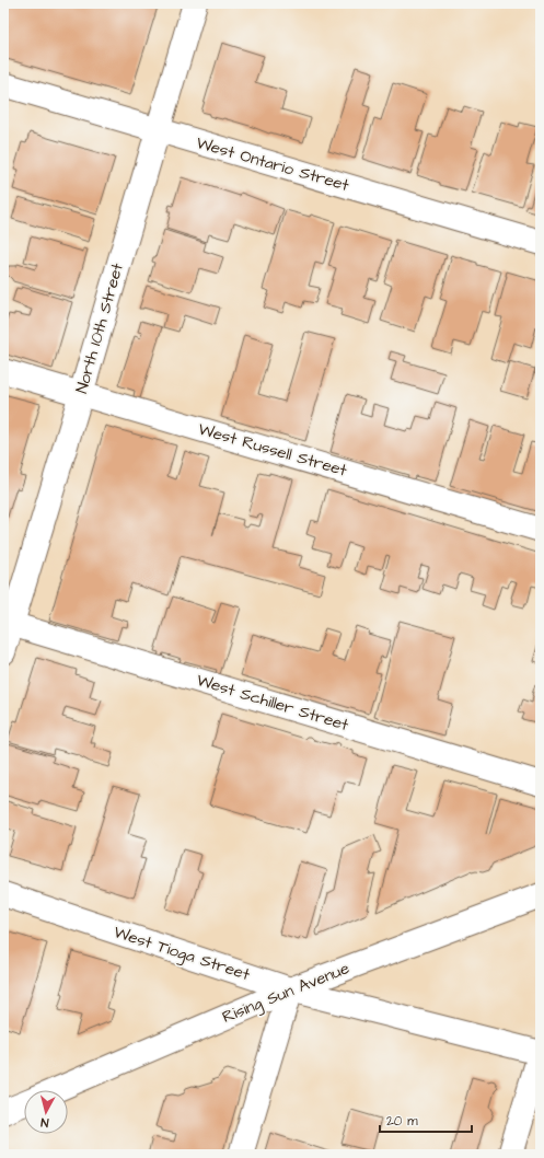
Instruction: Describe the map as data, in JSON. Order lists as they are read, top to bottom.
{
  "streets": {
    "street": [
      "West Ontario Street",
      "North 10th Street",
      "West Russell Street",
      "West Schiller Street",
      "West Tioga Street",
      "Rising Sun Avenue"
    ]
  },
  "crossings": [
    ["West Ontario Street", "North 10th Street"],
    ["North 10th Street", "West Russell Street"],
    ["North 10th Street", "West Schiller Street"],
    ["West Tioga Street", "Rising Sun Avenue"]
  ],
  "scale_bar": "20 m",
  "north": "bottom"
}
